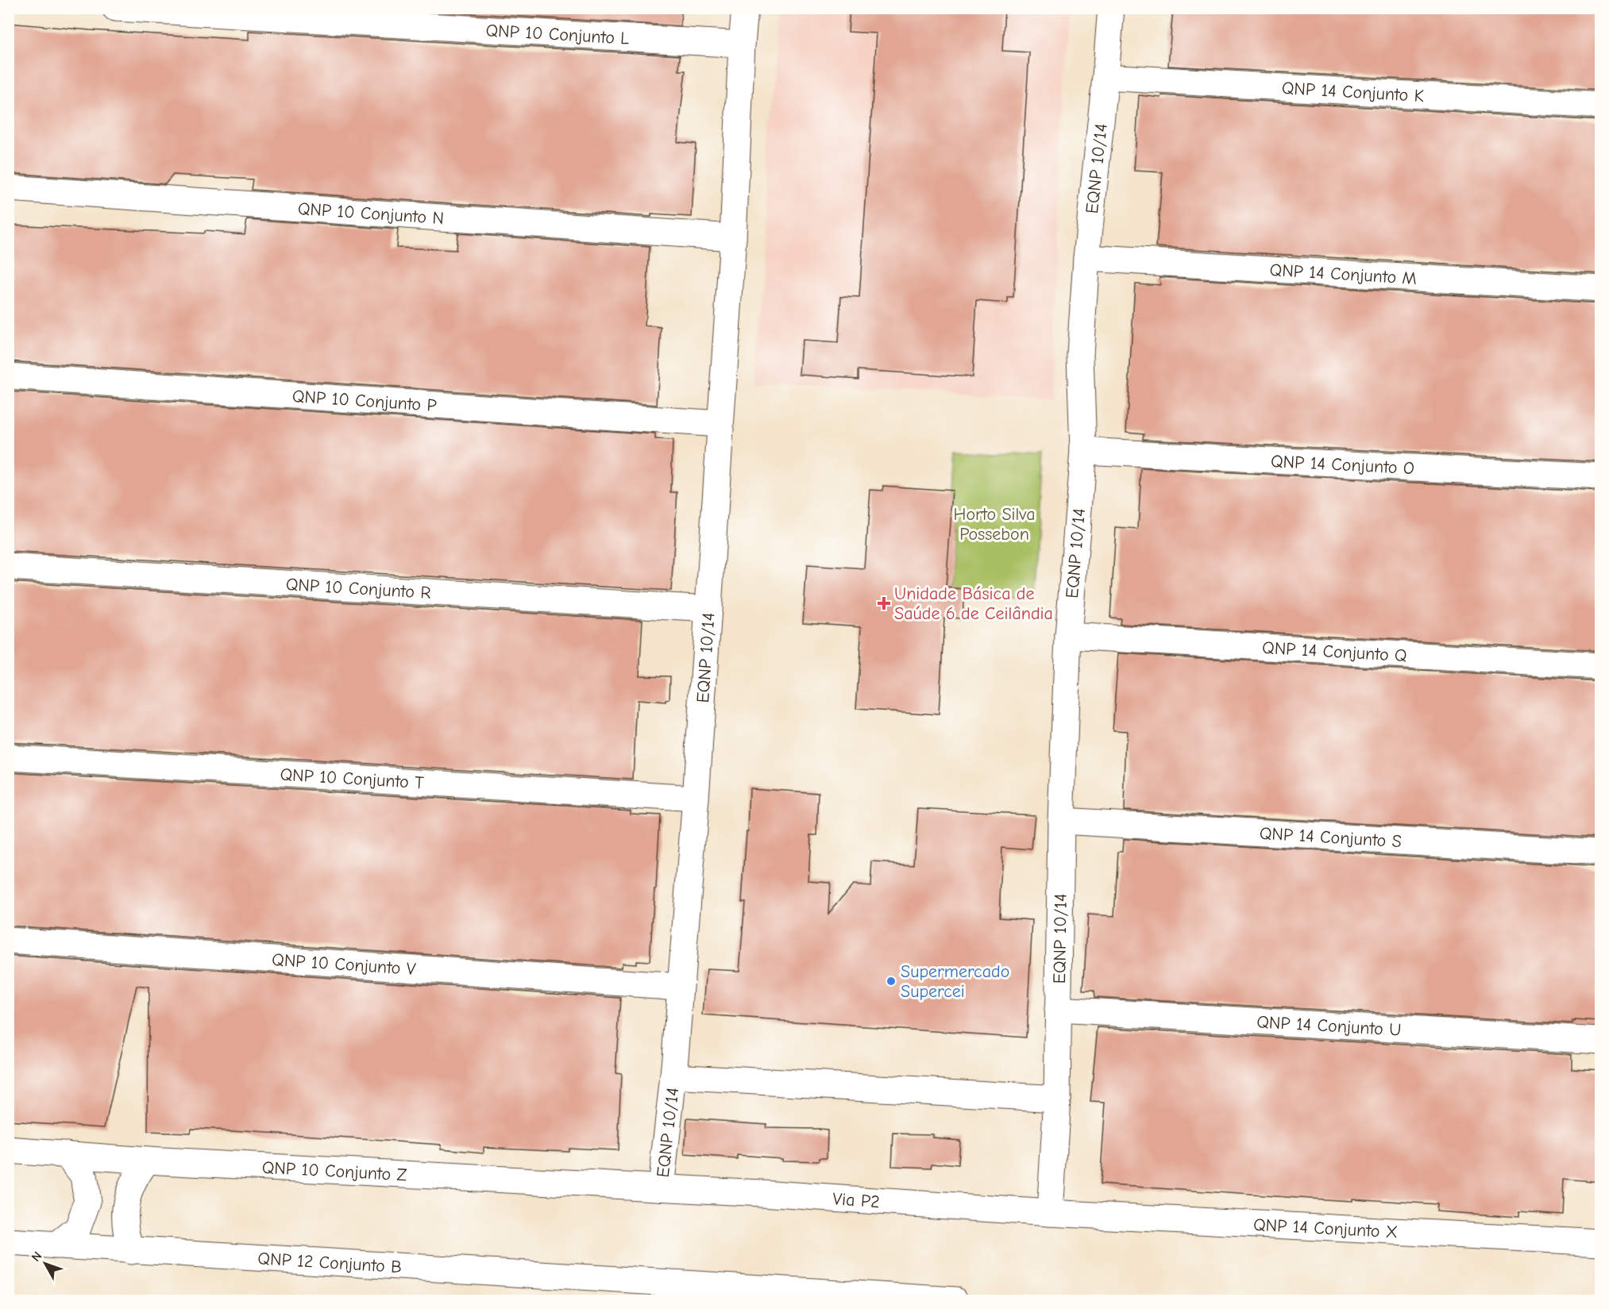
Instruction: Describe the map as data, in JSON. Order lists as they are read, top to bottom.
{
  "streets": {
    "street": [
      "QNP 10 Conjunto L",
      "QNP 14 Conjunto K",
      "EQNP 10/14",
      "QNP 10 Conjunto N",
      "QNP 14 Conjunto M",
      "QNP 10 Conjunto P",
      "QNP 14 Conjunto O",
      "QNP 10 Conjunto R",
      "QNP 14 Conjunto Q",
      "QNP 10 Conjunto T",
      "QNP 14 Conjunto S",
      "QNP 10 Conjunto V",
      "QNP 14 Conjunto U",
      "QNP 10 Conjunto Z",
      "Via P2",
      "QNP 14 Conjunto X",
      "QNP 12 Conjunto B"
    ]
  },
  "crossings": [
    ["QNP 10 Conjunto L", "EQNP 10/14"],
    ["QNP 14 Conjunto K", "EQNP 10/14"],
    ["EQNP 10/14", "QNP 10 Conjunto N"],
    ["EQNP 10/14", "QNP 14 Conjunto M"],
    ["EQNP 10/14", "QNP 10 Conjunto P"],
    ["EQNP 10/14", "QNP 14 Conjunto O"],
    ["EQNP 10/14", "QNP 10 Conjunto R"],
    ["EQNP 10/14", "QNP 14 Conjunto Q"],
    ["EQNP 10/14", "QNP 10 Conjunto T"],
    ["EQNP 10/14", "QNP 14 Conjunto S"],
    ["EQNP 10/14", "QNP 10 Conjunto V"],
    ["EQNP 10/14", "QNP 14 Conjunto U"],
    ["EQNP 10/14", "QNP 10 Conjunto Z"],
    ["EQNP 10/14", "Via P2"],
    ["EQNP 10/14", "QNP 14 Conjunto X"],
    ["QNP 10 Conjunto Z", "Via P2"],
    ["Via P2", "QNP 14 Conjunto X"]
  ],
  "parks": ["Horto Silva Possebon"],
  "places": {
    "health": ["Unidade Básica de Saúde 6 de Ceilândia"],
    "other": ["Supermercado Supercei"]
  },
  "north": "top left"
}
